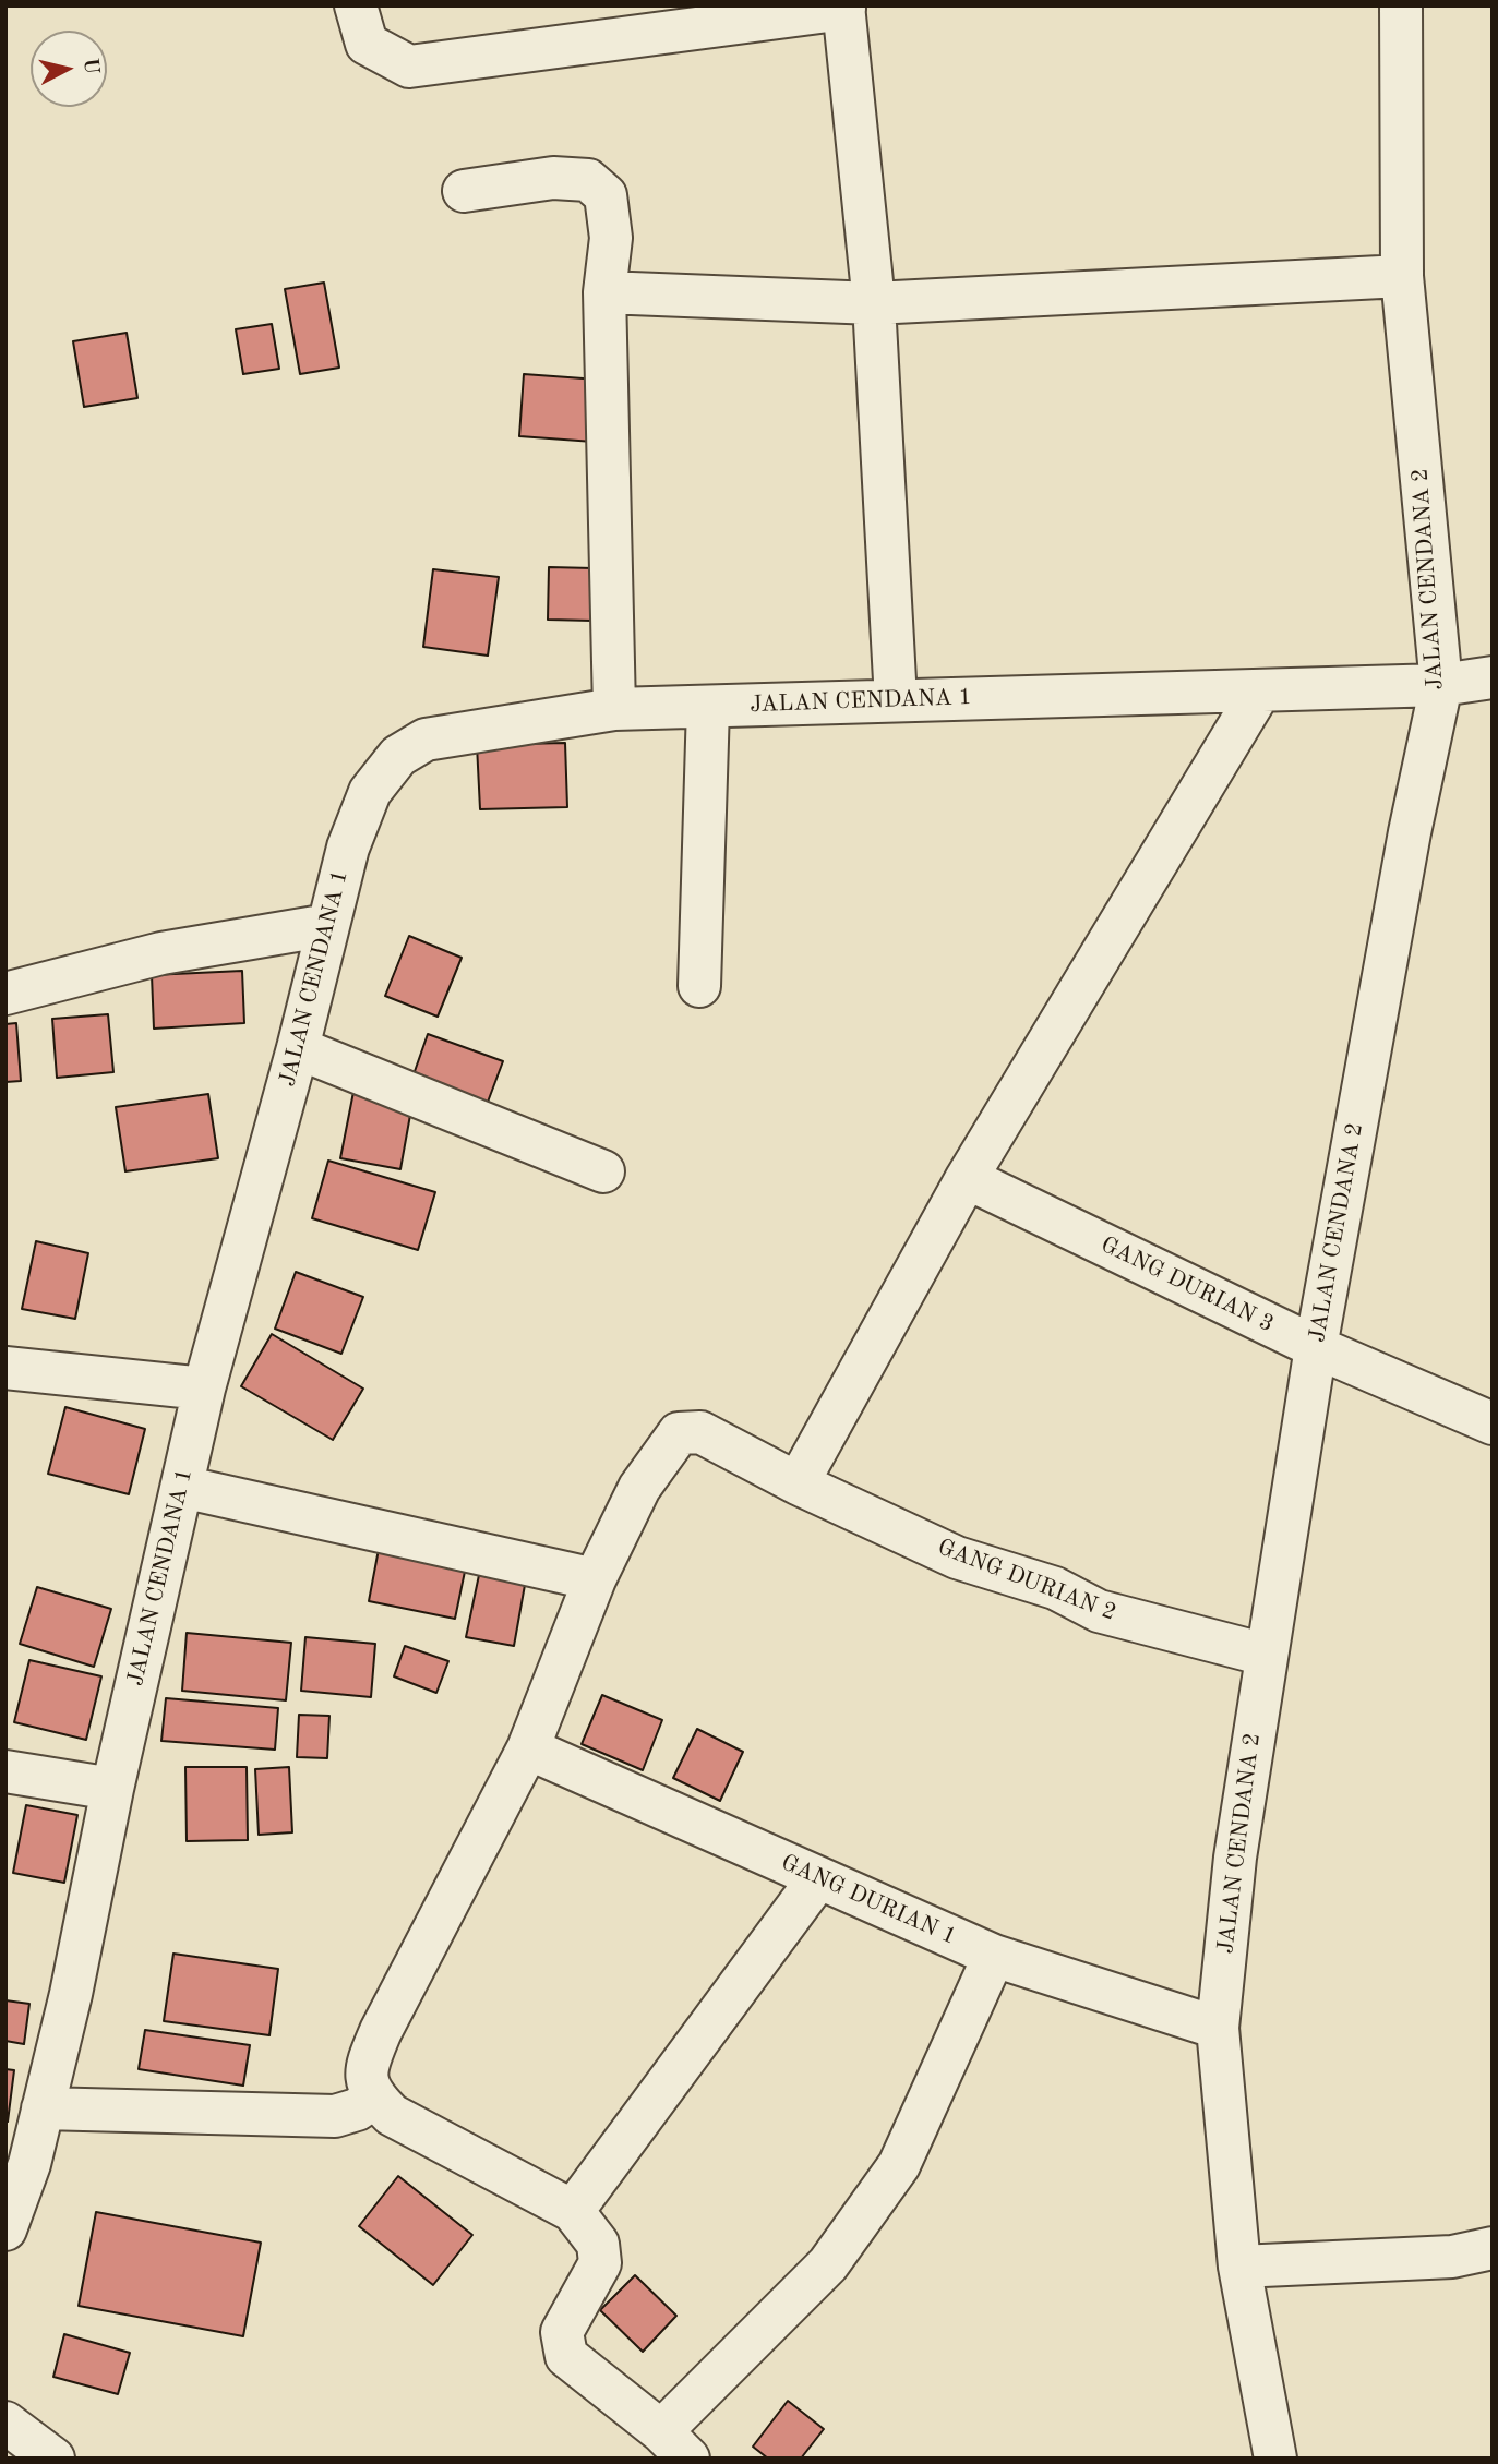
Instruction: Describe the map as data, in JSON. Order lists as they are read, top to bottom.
{
  "streets": {
    "street": [
      "JALAN CENDANA 2",
      "JALAN CENDANA 1",
      "GANG DURIAN 3",
      "GANG DURIAN 2",
      "GANG DURIAN 1"
    ]
  },
  "crossings": [
    ["JALAN CENDANA 2", "JALAN CENDANA 1"],
    ["JALAN CENDANA 2", "GANG DURIAN 3"],
    ["JALAN CENDANA 2", "GANG DURIAN 2"],
    ["JALAN CENDANA 2", "GANG DURIAN 1"]
  ],
  "north": "right"
}
